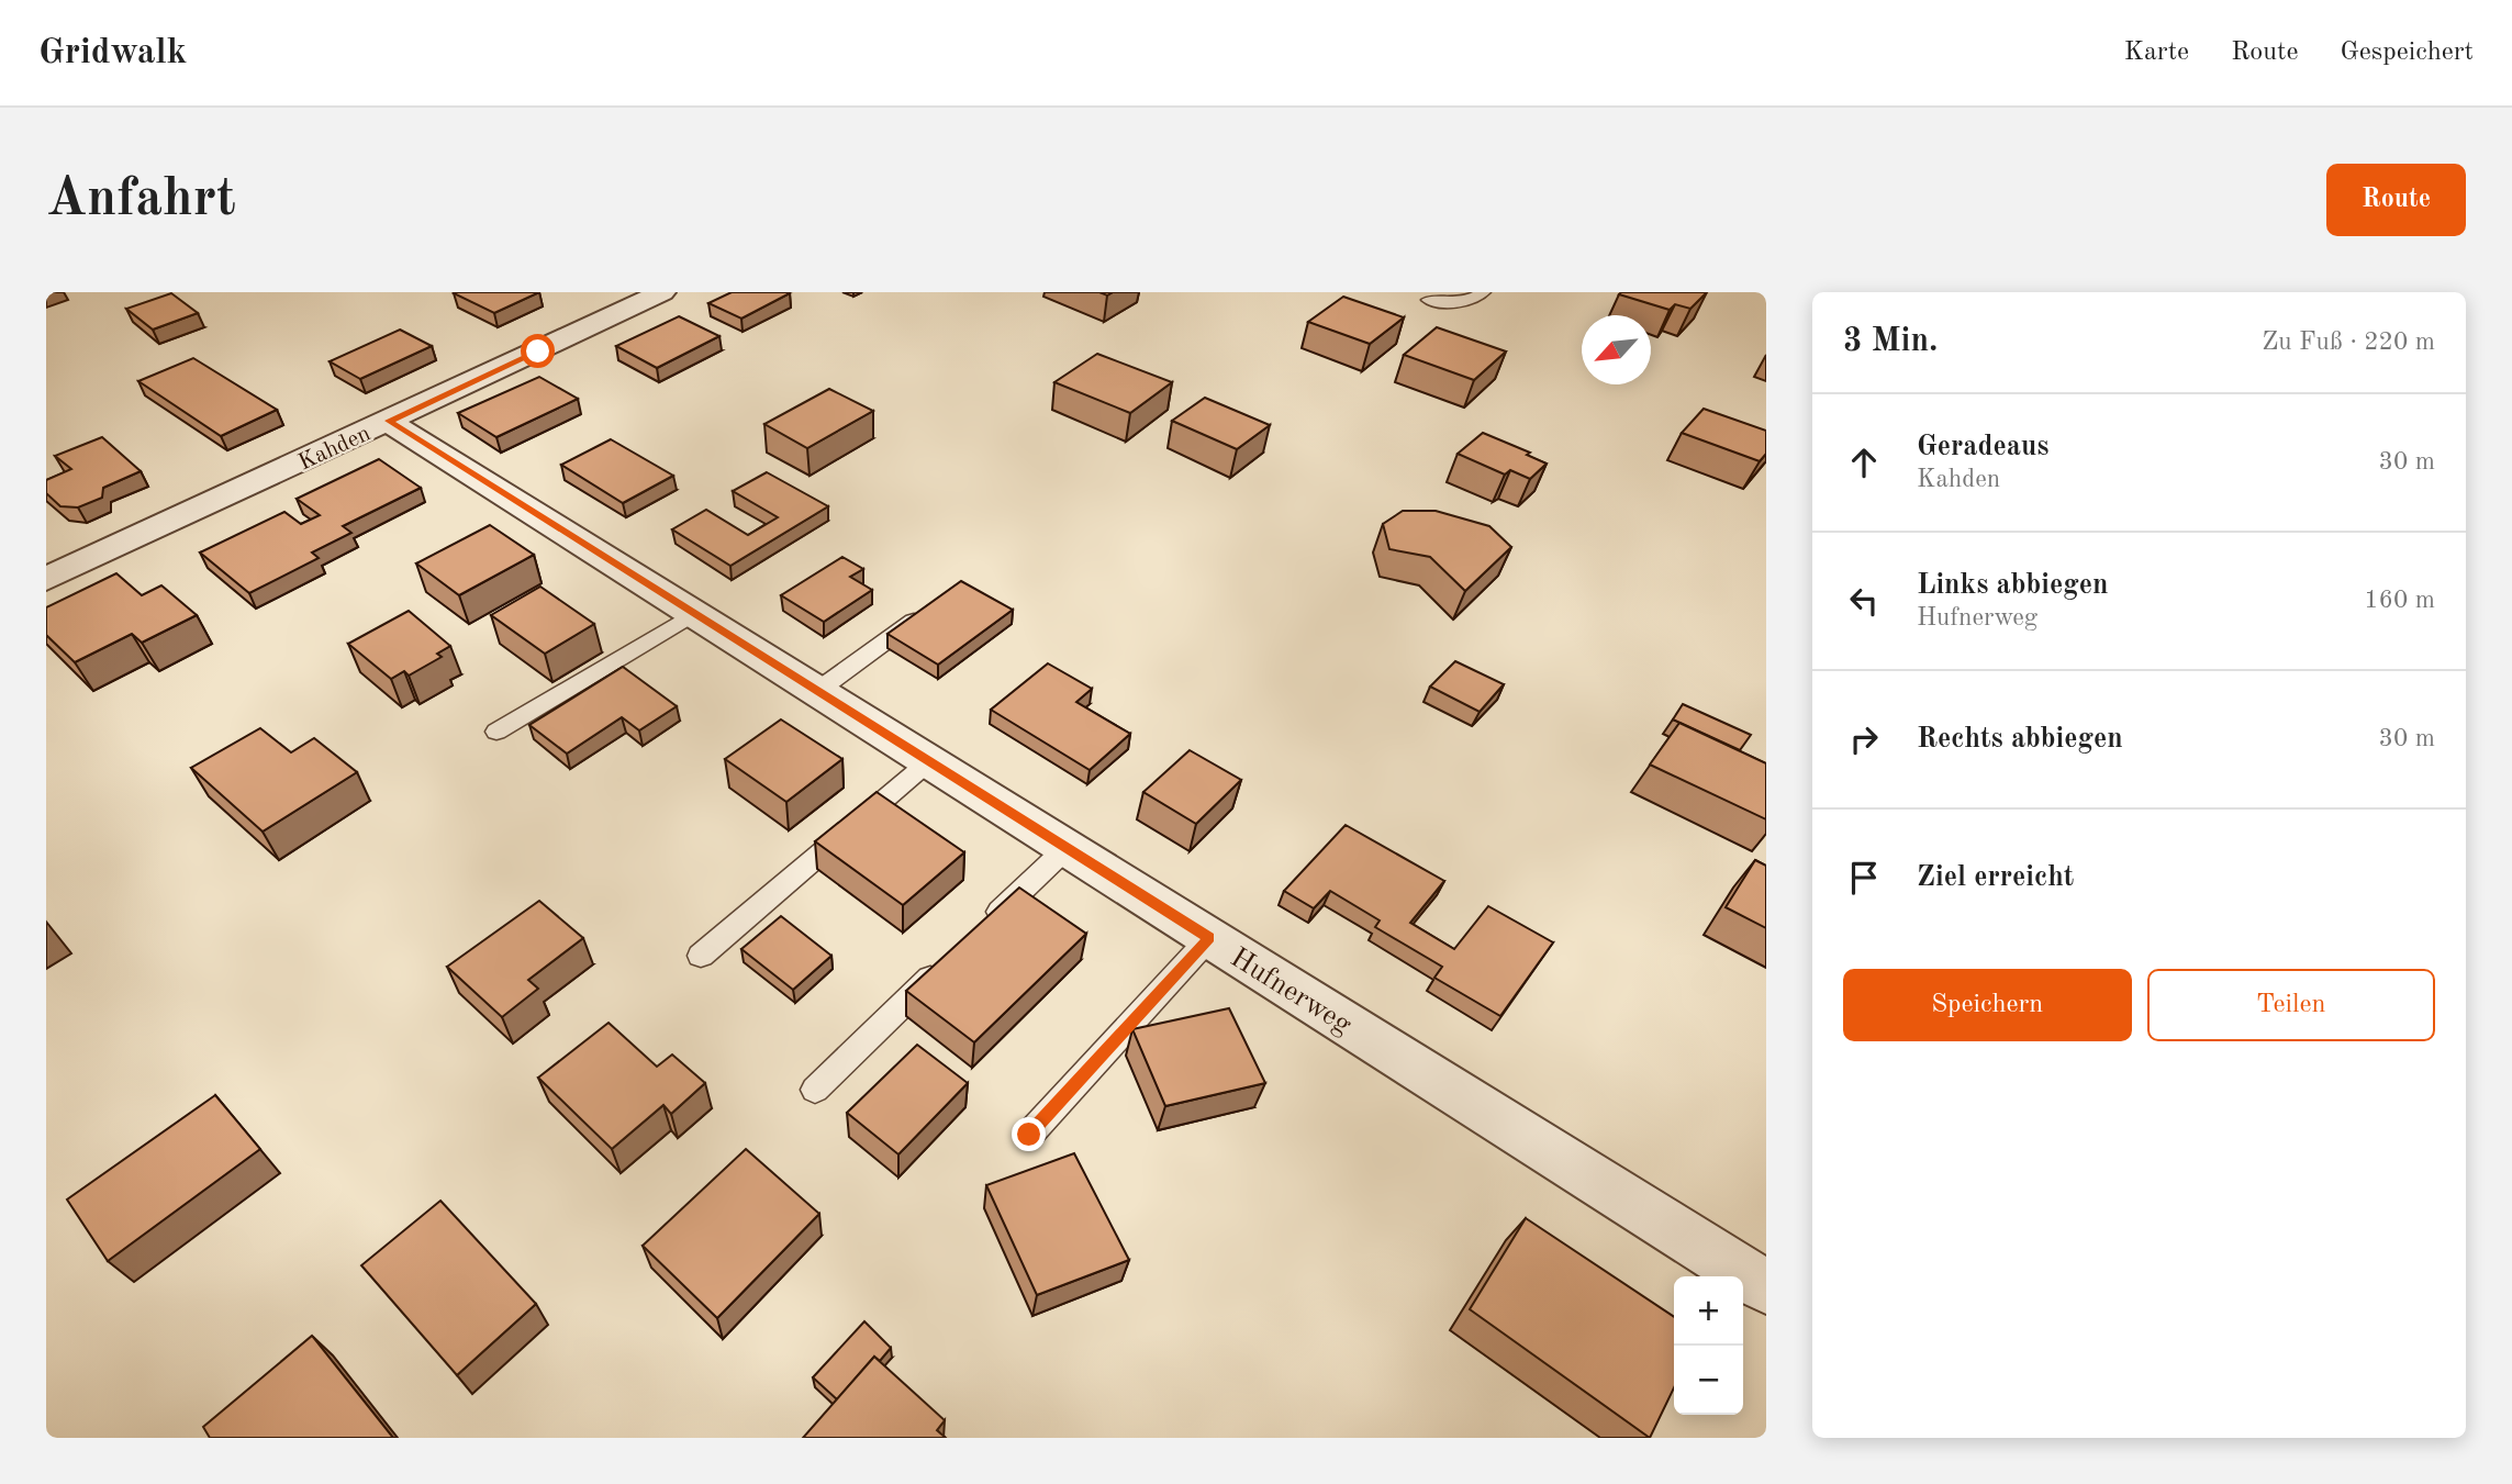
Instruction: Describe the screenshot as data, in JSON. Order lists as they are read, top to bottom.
{
  "streets": {
    "street": ["Kahden", "Hufnerweg"]
  },
  "crossings": [
    ["Kahden", "Hufnerweg"]
  ],
  "north": "bottom left",
  "page": {
    "header": "Gridwalk",
    "nav": ["Karte", "Route", "Gespeichert"],
    "buttons": [
      "Route",
      ["Speichern", "Teilen"]
    ],
    "title": "Anfahrt",
    "heading": ["3 Min.", "Zu Fuß · 220 m"],
    "list": [
      ["Geradeaus", "Kahden", "30 m"],
      ["Links abbiegen", "Hufnerweg", "160 m"],
      ["Rechts abbiegen", "30 m"],
      "Ziel erreicht"
    ],
    "map_buttons": ["+", "−"]
  }
}
